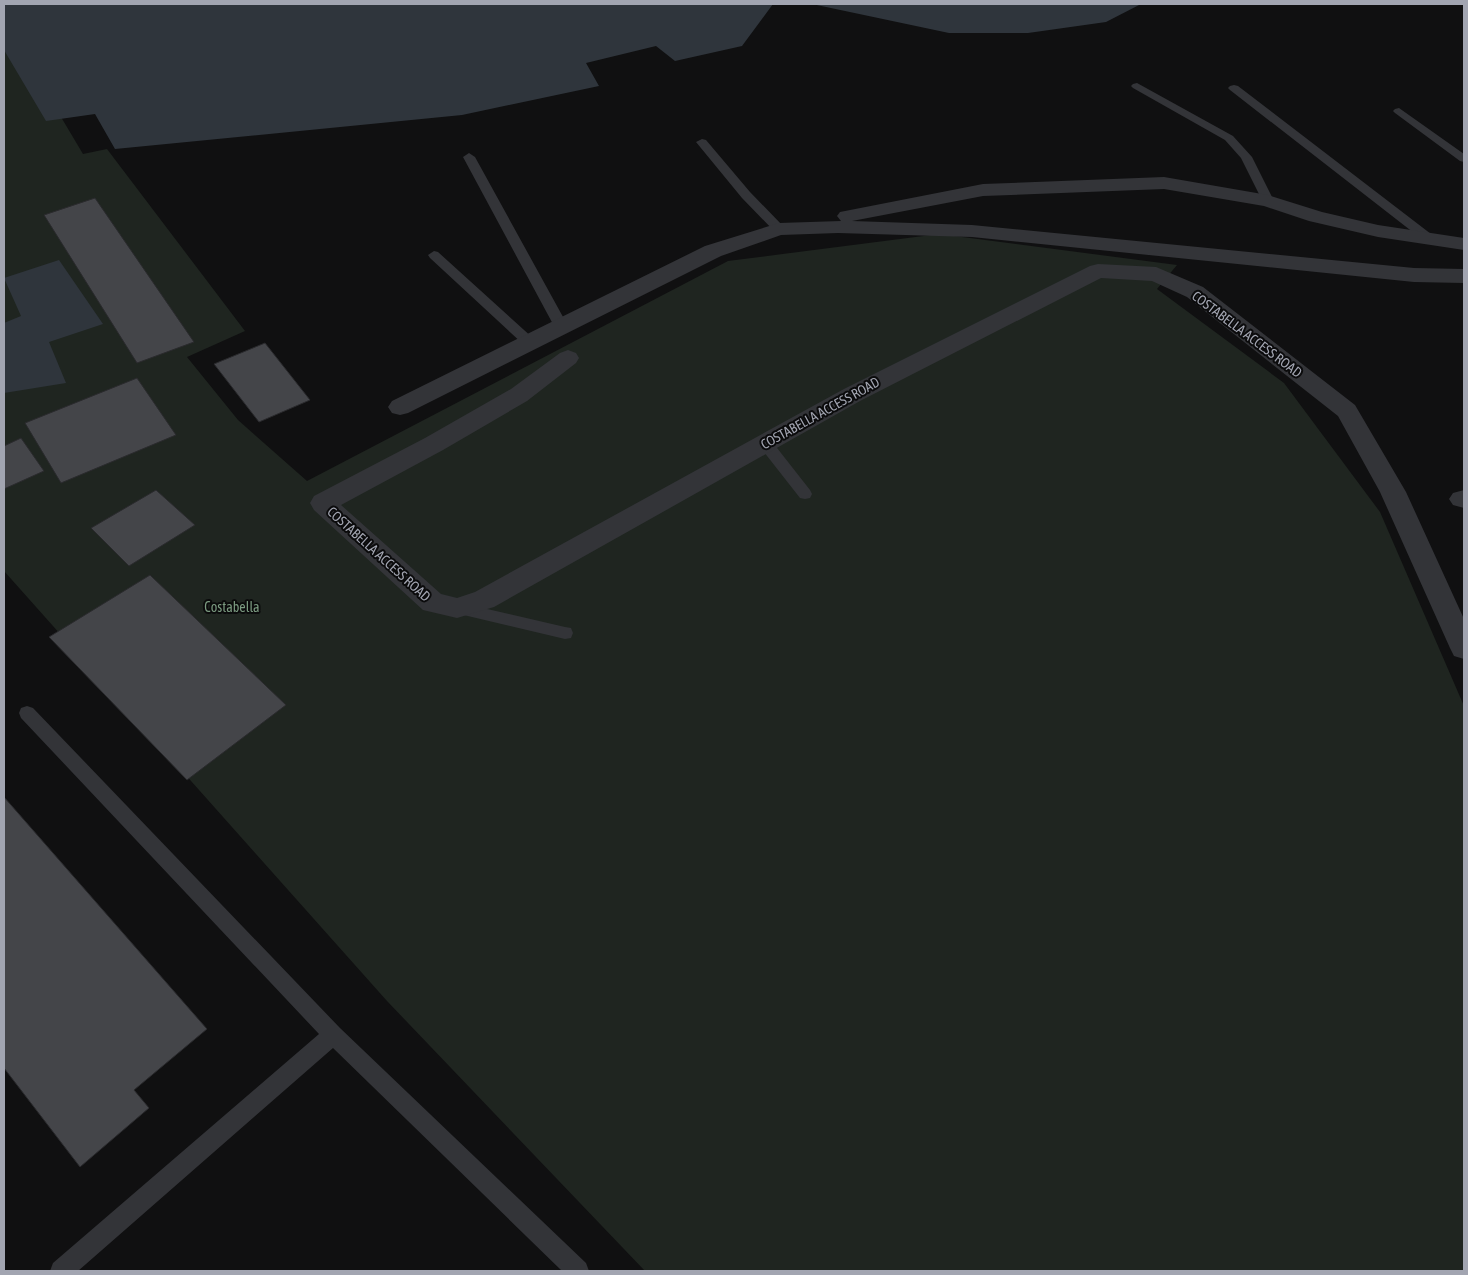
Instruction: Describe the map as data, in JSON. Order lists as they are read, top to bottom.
{
  "streets": {
    "street": ["COSTABELLA ACCESS ROAD"]
  },
  "parks": ["Costabella"]
}
